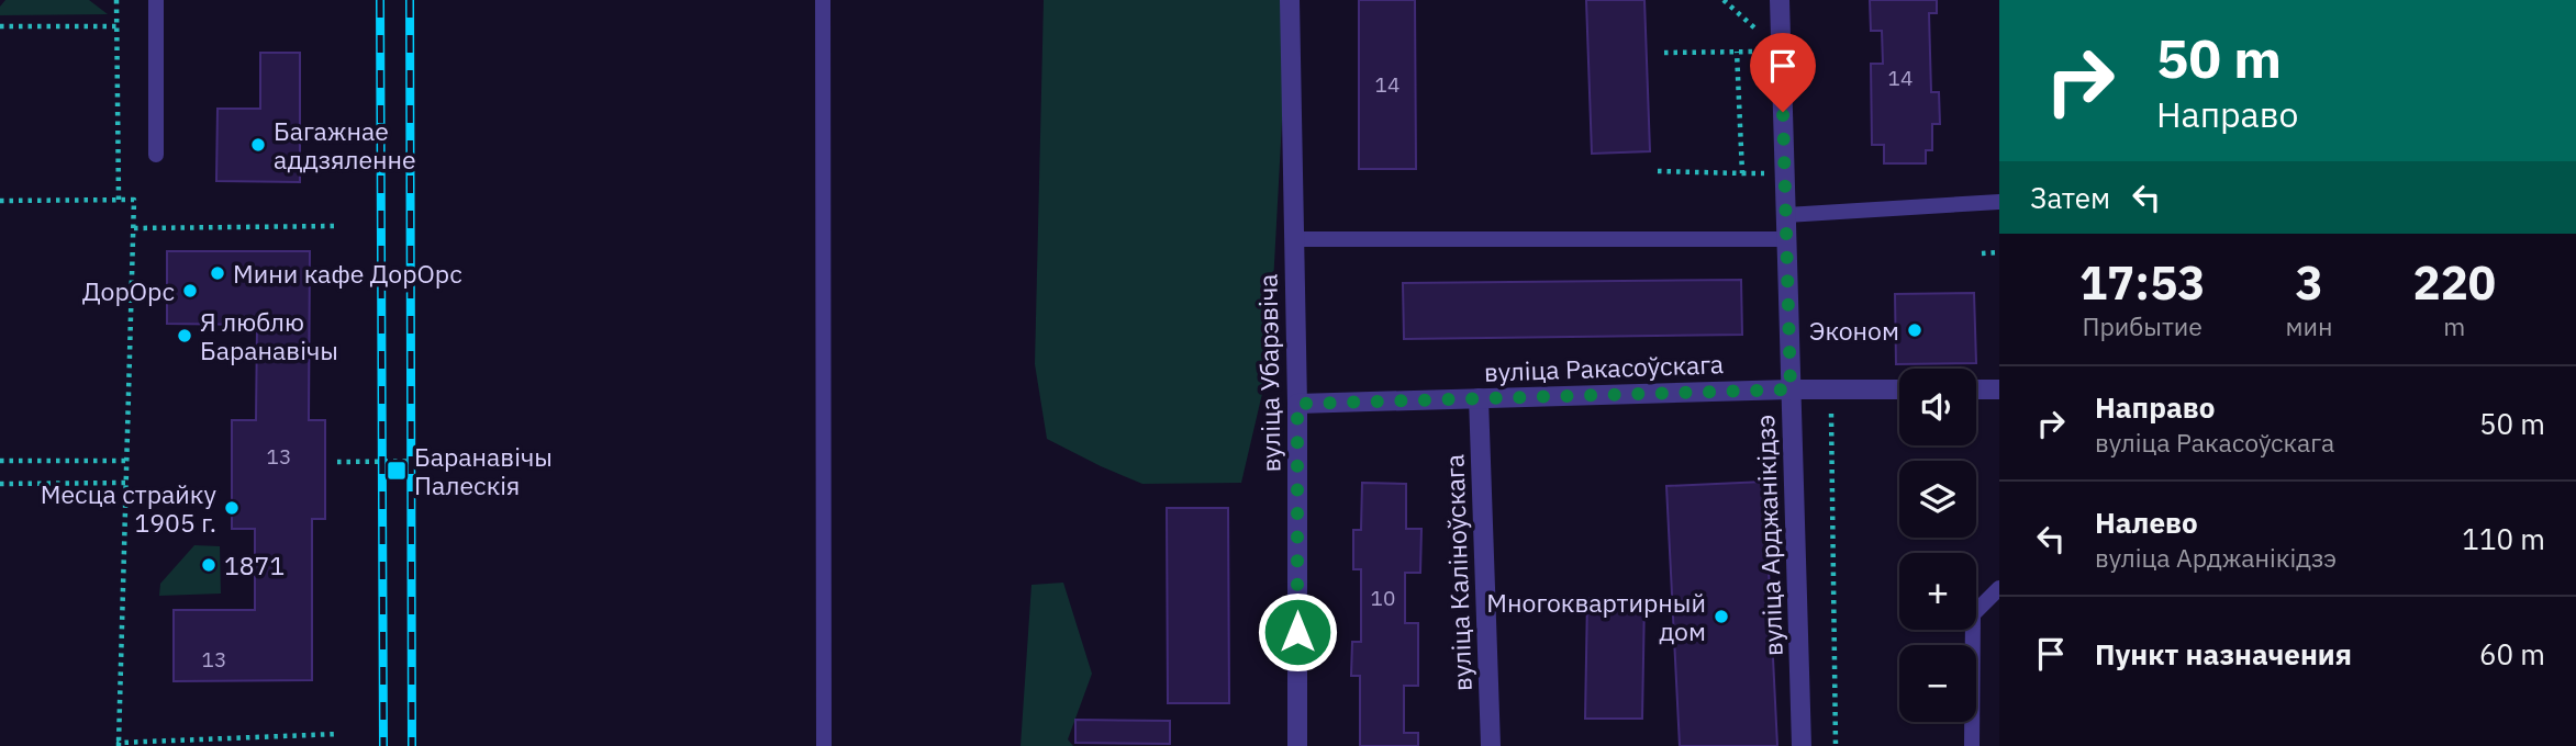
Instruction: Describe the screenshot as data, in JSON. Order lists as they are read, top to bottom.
{
  "streets": {
    "street": [
      "вуліца Ракасоўскага",
      "вуліца Убарэвіча",
      "вуліца Арджанікідзэ",
      "вуліца Каліноўскага"
    ]
  },
  "crossings": [
    ["вуліца Ракасоўскага", "вуліца Убарэвіча"],
    ["вуліца Ракасоўскага", "вуліца Арджанікідзэ"],
    ["вуліца Ракасоўскага", "вуліца Каліноўскага"]
  ],
  "places": {
    "other": [
      "Багажнае аддзяленне",
      "Мини кафе ДорОрс",
      "ДорОрс",
      "Эконом",
      "Я люблю Баранавічы",
      "Месца страйку 1905 г.",
      "1871",
      "Многоквартирный дом"
    ],
    "transit": ["Баранавічы Палескія"]
  },
  "house_numbers": [
    "14",
    "14",
    "13",
    "10",
    "13"
  ],
  "page": {
    "turn": ["50 m", "Направо"],
    "then": "Затем",
    "eta": [
      "17:53",
      "Прибытие",
      "3",
      "мин",
      "220",
      "m"
    ],
    "list": [
      {
        "name": "Направо",
        "note": "вуліца Ракасоўскага",
        "value": "50 m"
      },
      {
        "name": "Налево",
        "note": "вуліца Арджанікідзэ",
        "value": "110 m"
      },
      {
        "name": "Пункт назначения",
        "value": "60 m"
      }
    ],
    "map_buttons": ["+", "−"]
  }
}
